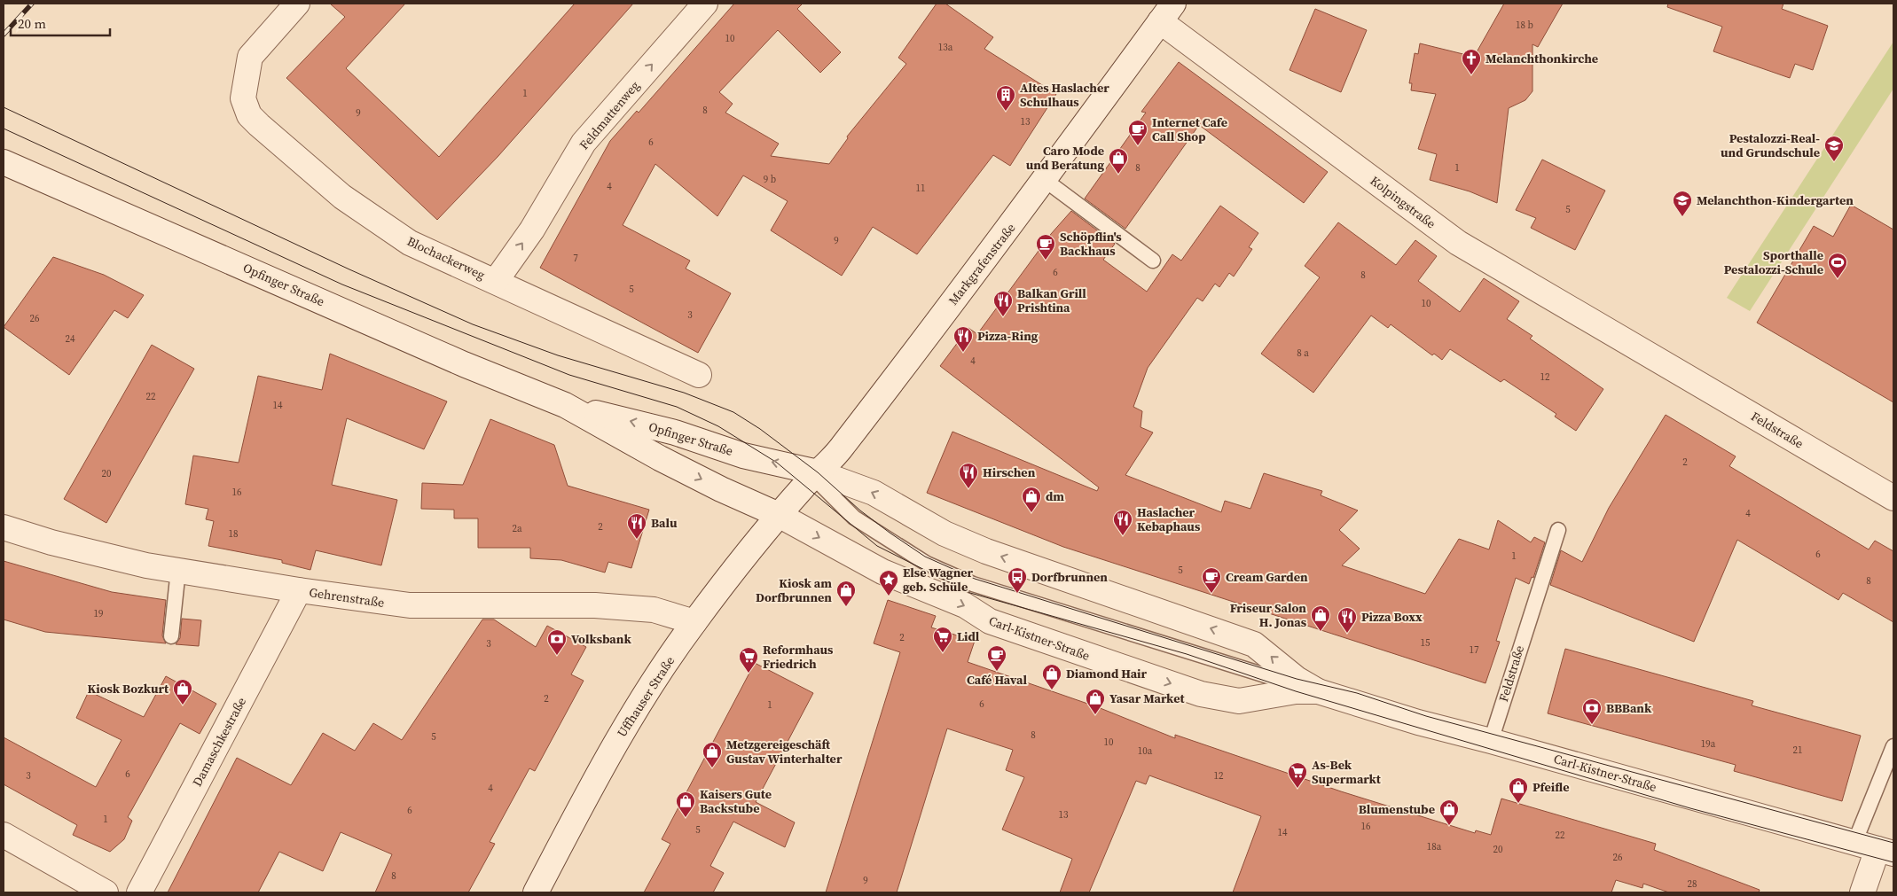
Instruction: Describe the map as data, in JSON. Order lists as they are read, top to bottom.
{
  "streets": {
    "street": [
      "Feldmattenweg",
      "Kolpingstraße",
      "Blochackerweg",
      "Markgrafenstraße",
      "Opfinger Straße",
      "Feldstraße",
      "Gehrenstraße",
      "Carl-Kistner-Straße",
      "Uffhauser Straße",
      "Damaschkestraße"
    ]
  },
  "crossings": [
    ["Feldmattenweg", "Blochackerweg"],
    ["Kolpingstraße", "Markgrafenstraße"],
    ["Kolpingstraße", "Feldstraße"],
    ["Markgrafenstraße", "Opfinger Straße"],
    ["Markgrafenstraße", "Carl-Kistner-Straße"],
    ["Markgrafenstraße", "Uffhauser Straße"],
    ["Opfinger Straße", "Carl-Kistner-Straße"],
    ["Opfinger Straße", "Uffhauser Straße"],
    ["Feldstraße", "Carl-Kistner-Straße"],
    ["Gehrenstraße", "Uffhauser Straße"],
    ["Gehrenstraße", "Damaschkestraße"],
    ["Carl-Kistner-Straße", "Uffhauser Straße"]
  ],
  "one_way": ["Feldmattenweg"],
  "places": {
    "church": ["Melanchthonkirche"],
    "building": ["Altes Haslacher Schulhaus"],
    "cafe": [
      "Internet Cafe Call Shop",
      "Schöpflin's Backhaus",
      "Cream Garden",
      "Café Haval"
    ],
    "school or university": ["Pestalozzi-Real- und Grundschule", "Melanchthon-Kindergarten"],
    "shop": [
      "Caro Mode und Beratung",
      "dm",
      "Kiosk am Dorfbrunnen",
      "Friseur Salon H. Jonas",
      "Diamond Hair",
      "Kiosk Bozkurt",
      "Yasar Market",
      "Metzgereigeschäft Gustav Winterhalter",
      "Pfeifle",
      "Kaisers Gute Backstube",
      "Blumenstube"
    ],
    "sports": ["Sporthalle Pestalozzi-Schule"],
    "restaurant": [
      "Balkan Grill Prishtina",
      "Pizza-Ring",
      "Hirschen",
      "Haslacher Kebaphaus",
      "Balu",
      "Pizza Boxx"
    ],
    "bus stop": ["Dorfbrunnen"],
    "place": ["Else Wagner geb. Schüle"],
    "supermarket": ["Lidl", "Reformhaus Friedrich", "As-Bek Supermarkt"],
    "bank": ["Volksbank", "BBBank"]
  },
  "house_numbers": [
    "18 b",
    "10",
    "13a",
    "1",
    "8",
    "9",
    "13",
    "6",
    "8",
    "1",
    "9 b",
    "4",
    "11",
    "5",
    "9",
    "7",
    "6",
    "8",
    "5",
    "10",
    "3",
    "26",
    "24",
    "8 a",
    "4",
    "12",
    "22",
    "14",
    "2",
    "20",
    "16",
    "4",
    "2",
    "2a",
    "18",
    "6",
    "1",
    "5",
    "8",
    "19",
    "2",
    "15",
    "3",
    "17",
    "2",
    "6",
    "1",
    "8",
    "5",
    "10",
    "19a",
    "21",
    "10a",
    "6",
    "3",
    "12",
    "4",
    "6",
    "13",
    "1",
    "16",
    "5",
    "14",
    "22",
    "18a",
    "20",
    "26",
    "8",
    "9",
    "28"
  ],
  "scale_bar": "20 m"
}
